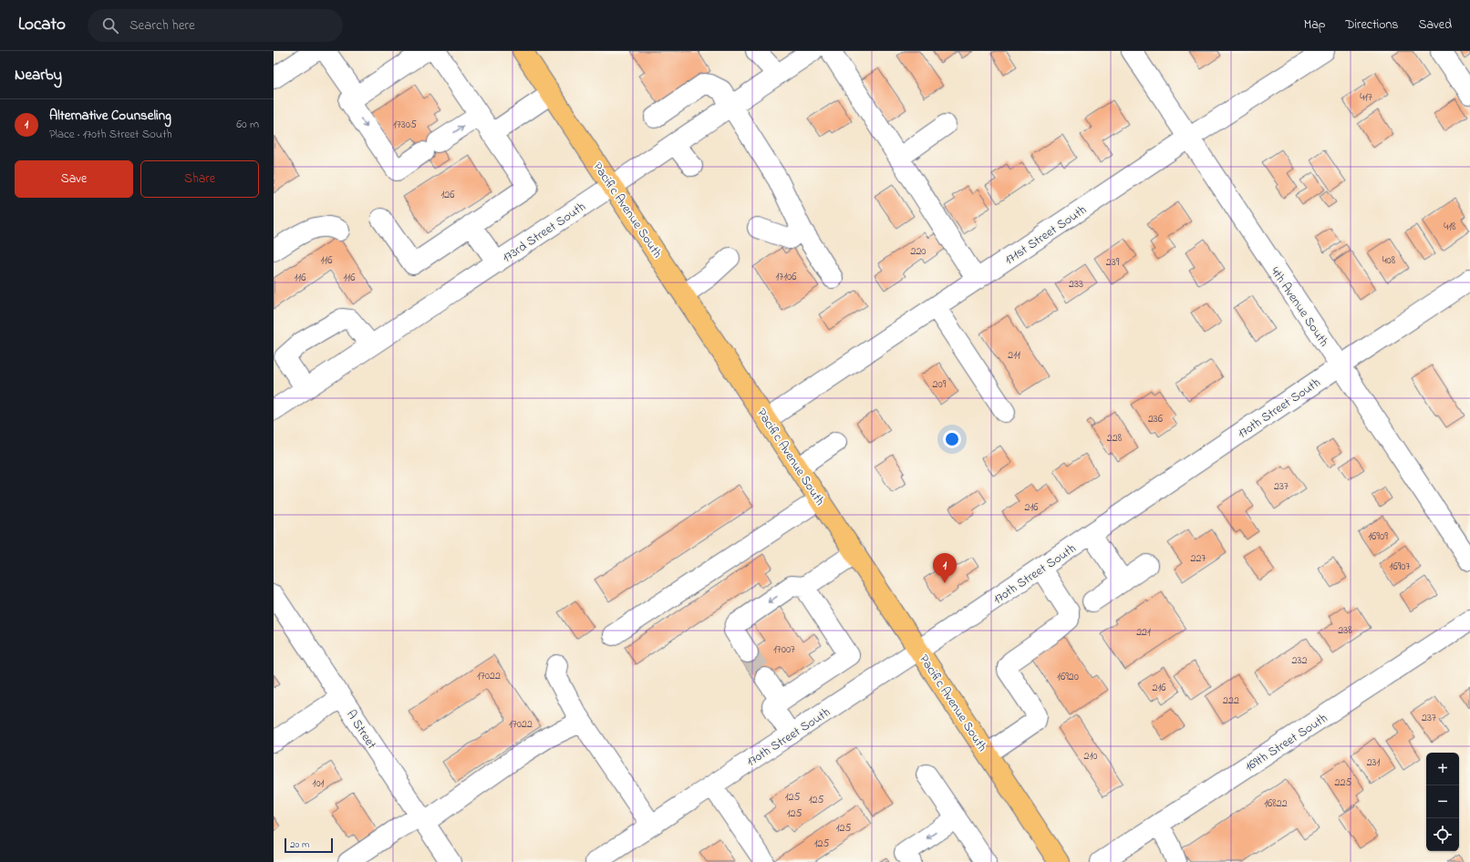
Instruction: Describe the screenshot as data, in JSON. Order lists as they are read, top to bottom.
{
  "streets": {
    "main road": ["Pacific Avenue South"],
    "street": [
      "173rd Street South",
      "171st Street South",
      "4th Avenue South",
      "170th Street South",
      "A Street",
      "169th Street South"
    ]
  },
  "crossings": [
    ["Pacific Avenue South", "173rd Street South"],
    ["Pacific Avenue South", "171st Street South"],
    ["Pacific Avenue South", "170th Street South"],
    ["171st Street South", "4th Avenue South"],
    ["4th Avenue South", "170th Street South"]
  ],
  "house_numbers": [
    "417",
    "17305",
    "126",
    "418",
    "220",
    "116",
    "408",
    "239",
    "17106",
    "116",
    "116",
    "233",
    "211",
    "209",
    "236",
    "228",
    "237",
    "216",
    "16909",
    "227",
    "16907",
    "238",
    "221",
    "17007",
    "232",
    "17022",
    "16920",
    "216",
    "222",
    "237",
    "17022",
    "210",
    "231",
    "225",
    "101",
    "125",
    "125",
    "16822",
    "125",
    "125",
    "125"
  ],
  "scale_bar": "20 m",
  "page": {
    "header": "Locato",
    "search": "Search here",
    "nav": ["Map", "Directions", "Saved"],
    "heading": "Nearby",
    "list": [
      {
        "mark": "1",
        "name": "Alternative Counseling",
        "note": "Place · 170th Street South",
        "value": "60 m"
      }
    ],
    "buttons": ["Save", "Share"],
    "pins": "1",
    "map_buttons": ["+", "−"],
    "scale": "20 m"
  }
}
